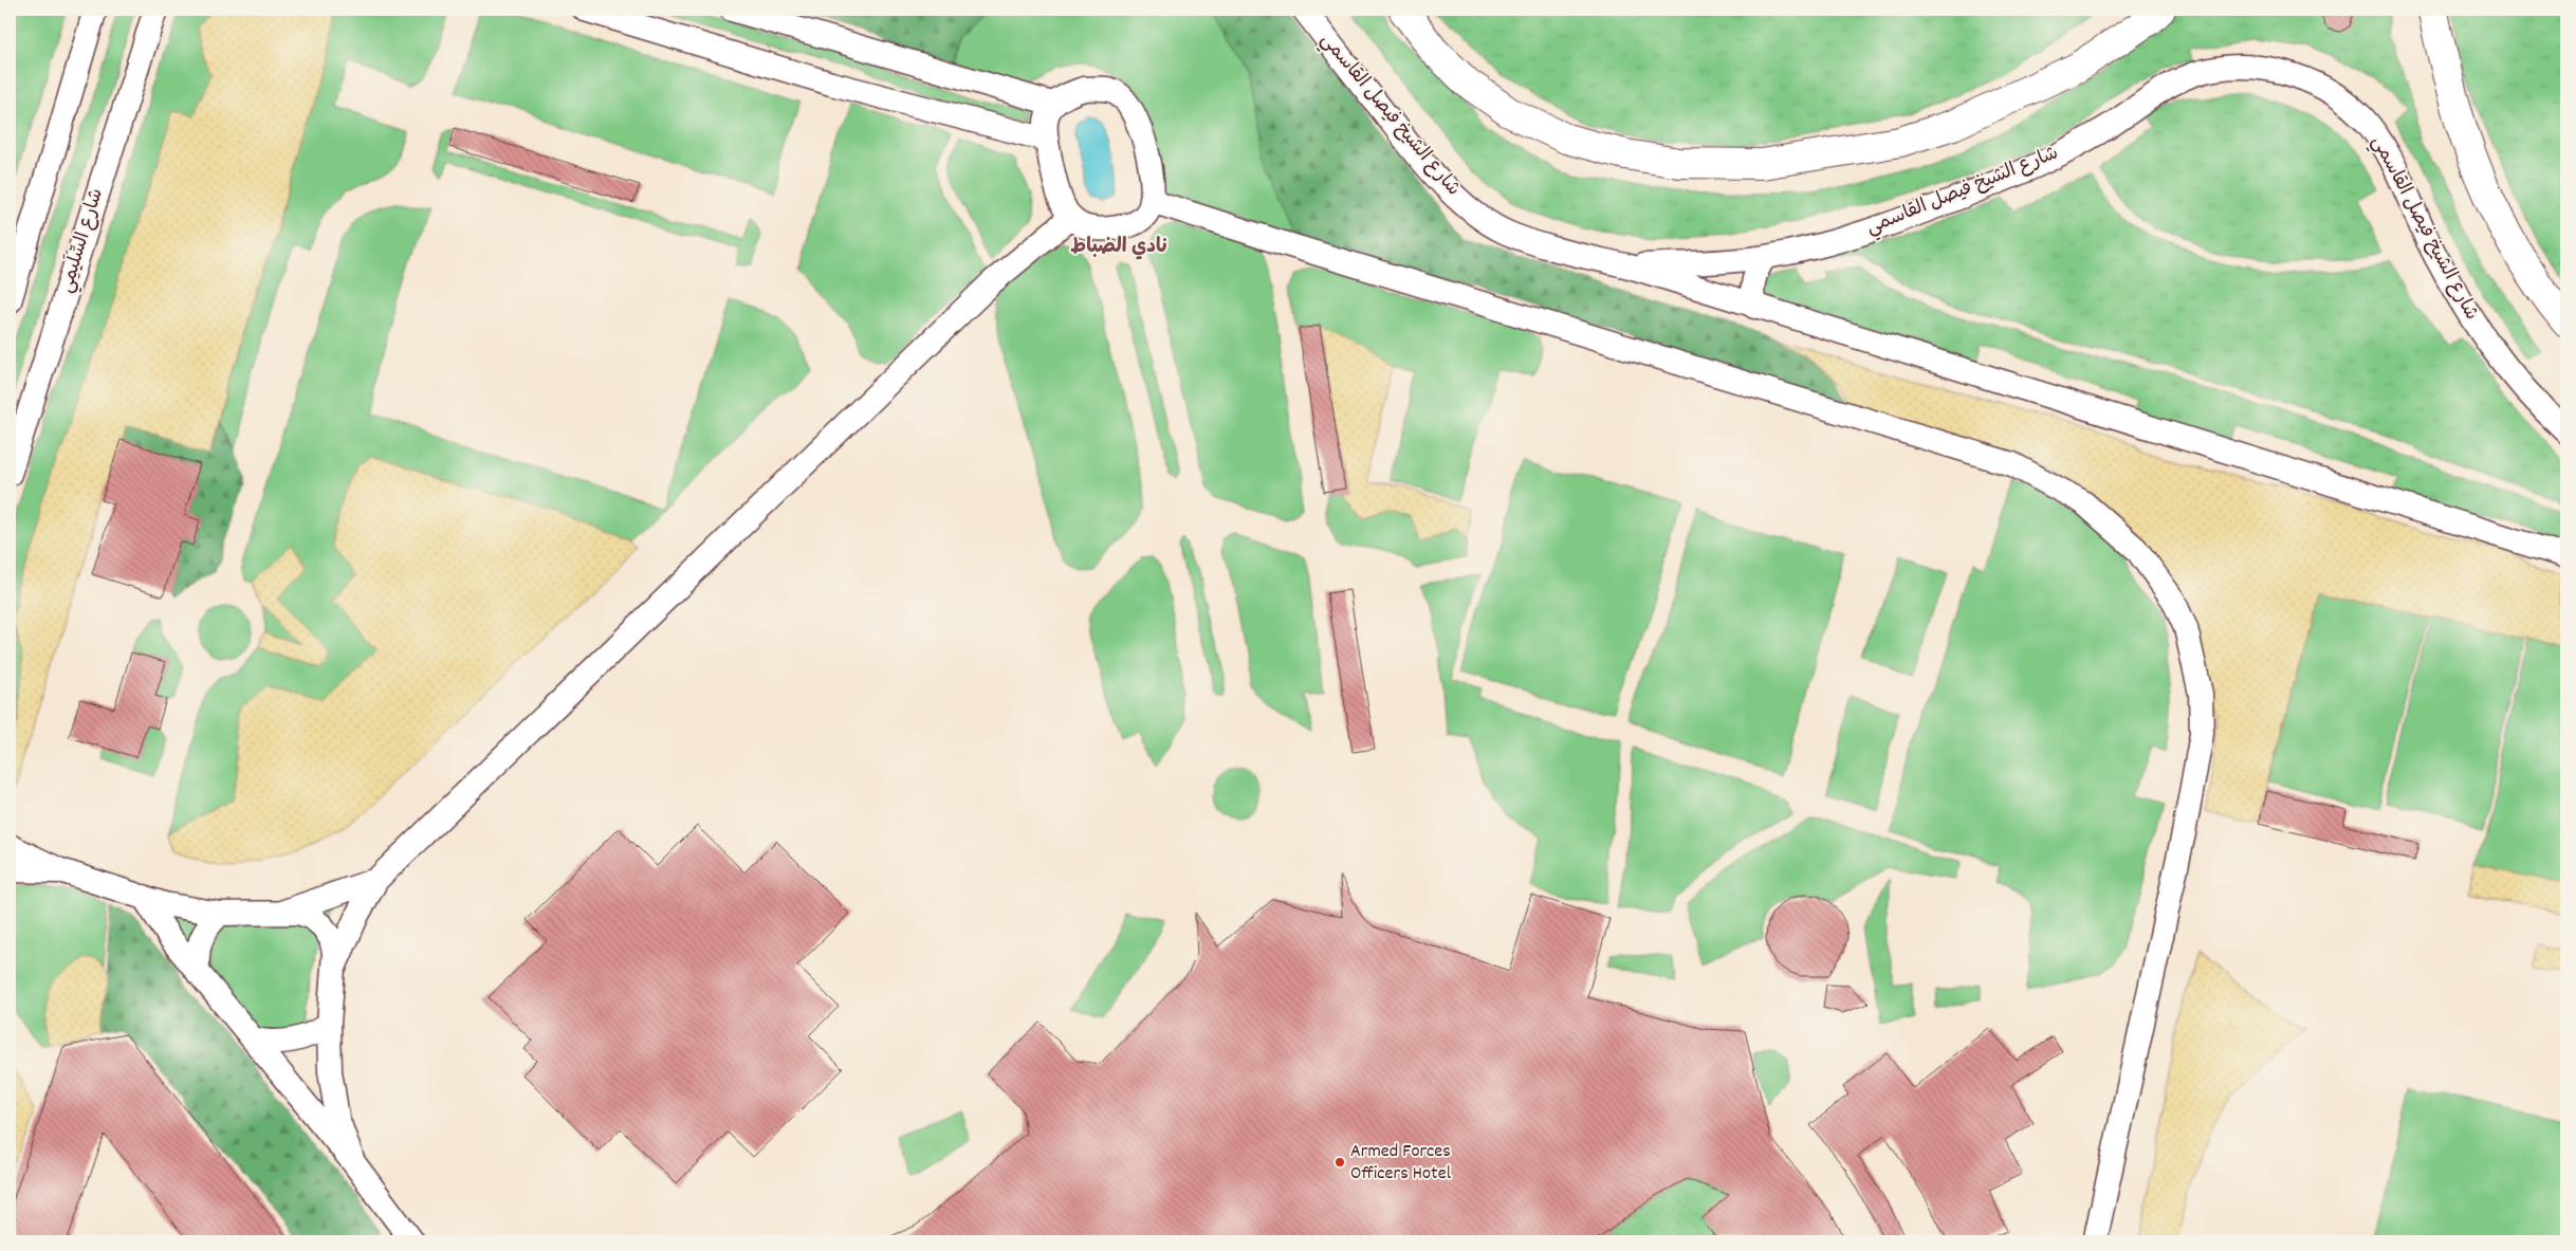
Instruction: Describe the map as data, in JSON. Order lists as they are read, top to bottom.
{
  "streets": {
    "street": ["شارع الشيخ فيصل القاسمي", "شارع السِّلَيمِي"]
  },
  "districts": ["نادي الضباط"],
  "places": ["Armed Forces Officers Hotel"]
}
